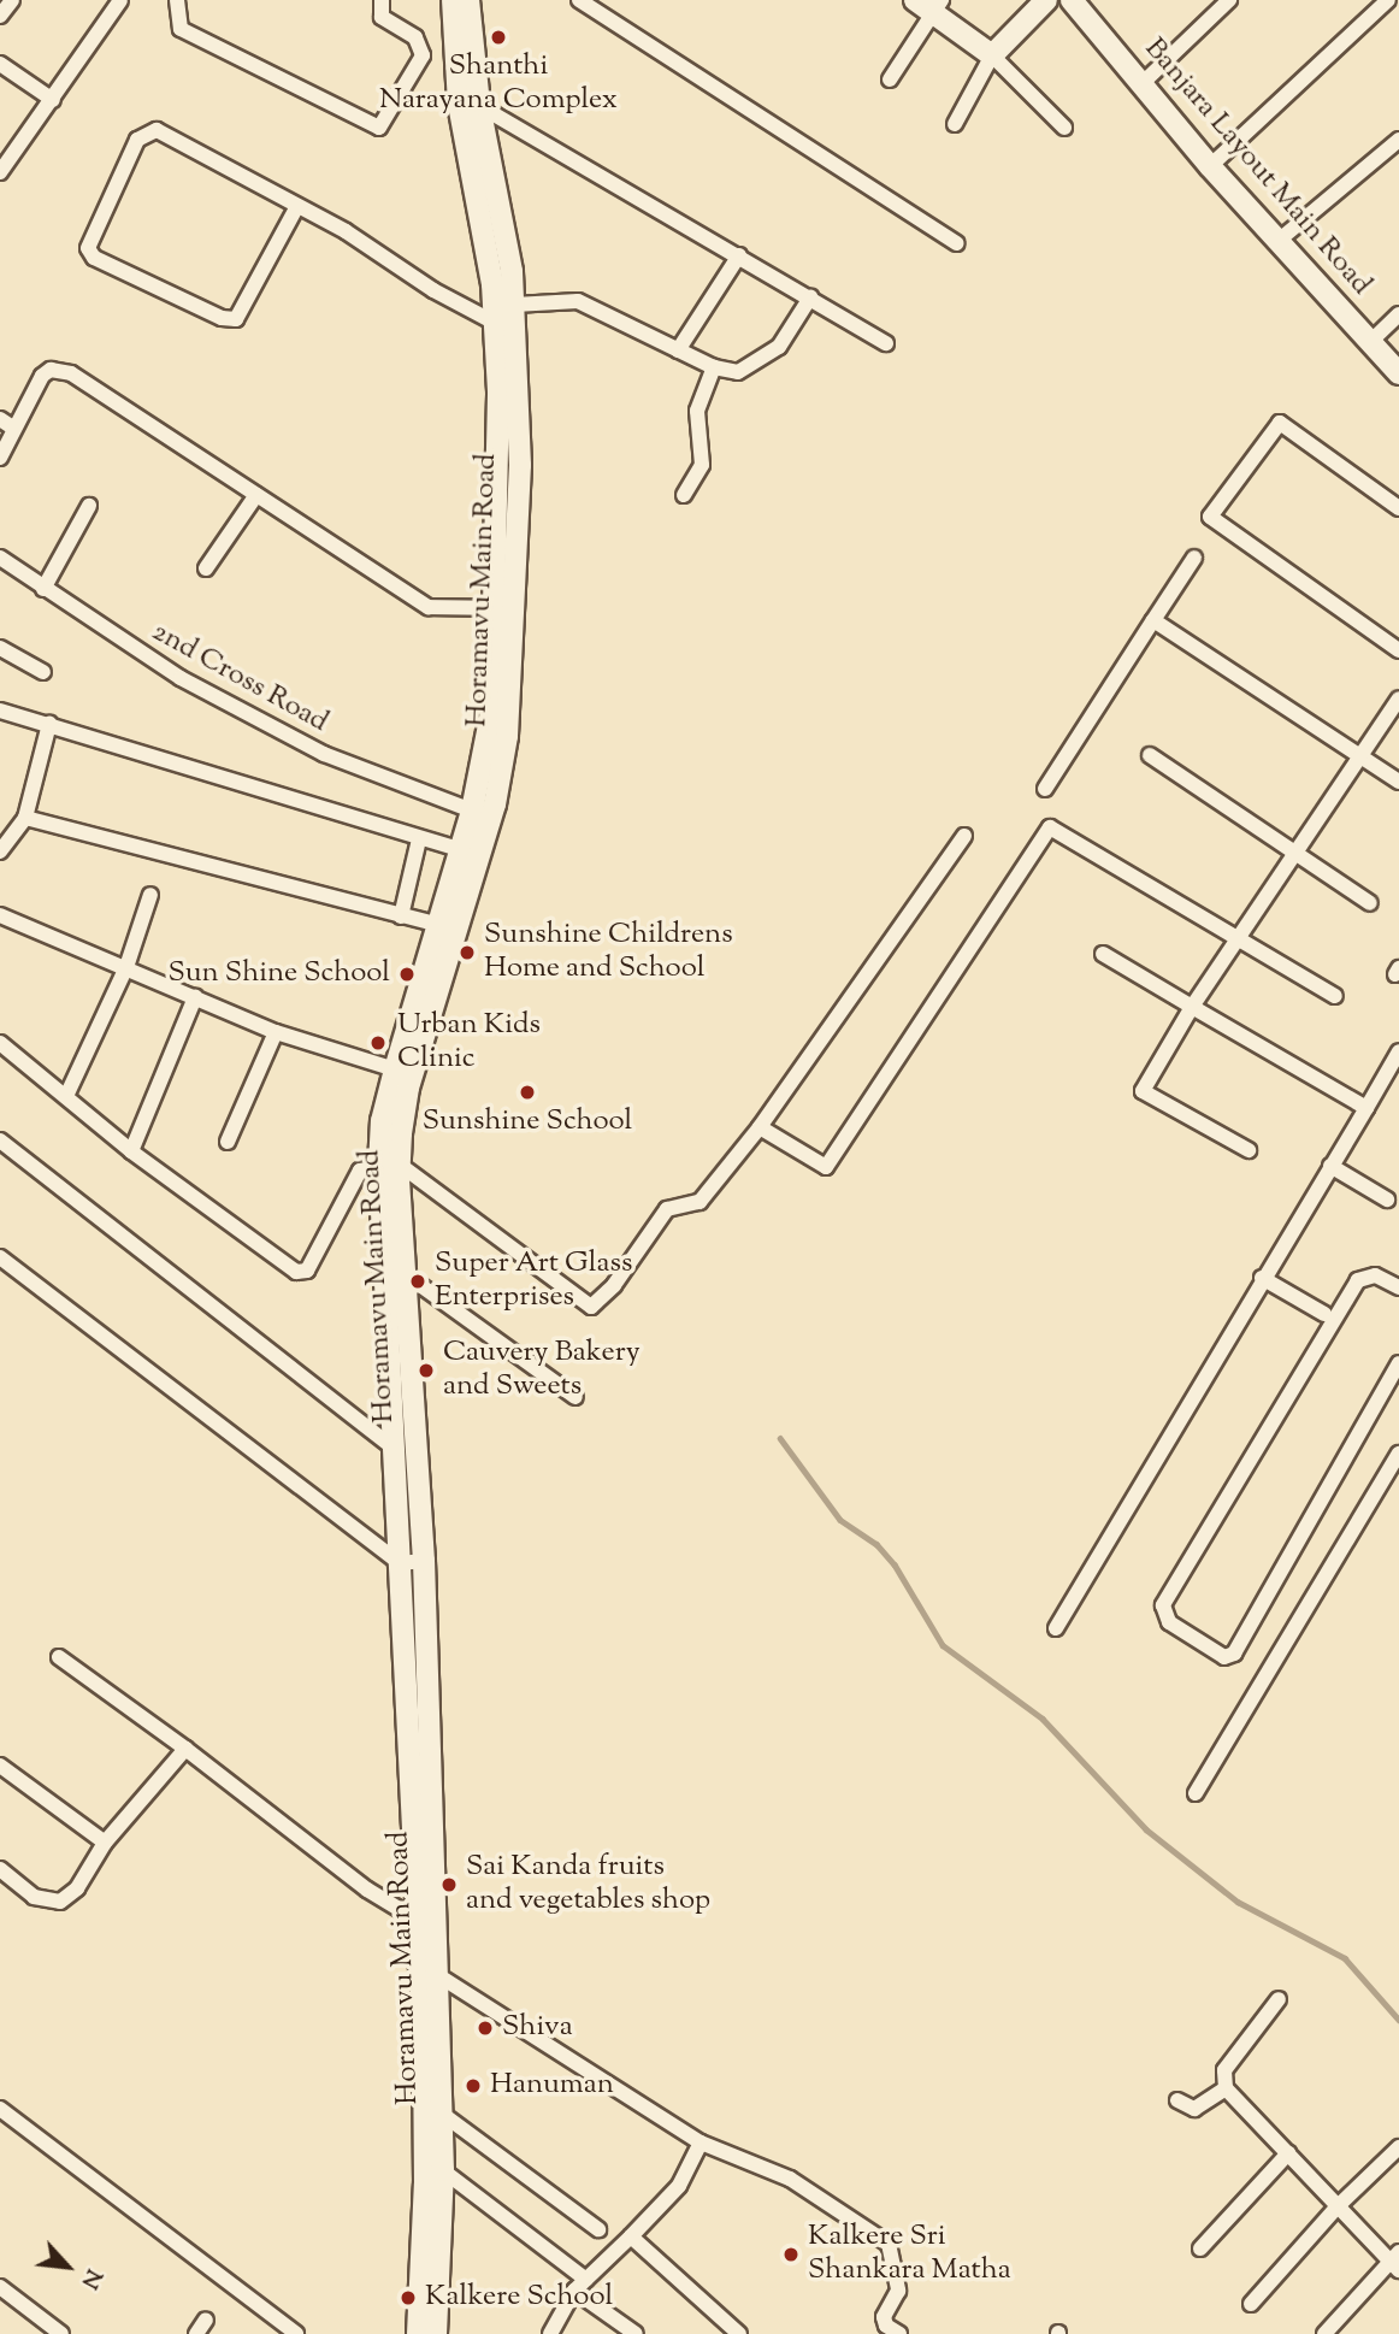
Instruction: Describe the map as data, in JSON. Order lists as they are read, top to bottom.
{
  "streets": {
    "main road": ["Banjara Layout Main Road", "Horamavu Main Road"],
    "street": ["2nd Cross Road"]
  },
  "crossings": [
    ["Horamavu Main Road", "2nd Cross Road"]
  ],
  "places": [
    "Shanthi Narayana Complex",
    "Sunshine Childrens Home and School",
    "Sun Shine School",
    "Urban Kids Clinic",
    "Sunshine School",
    "Super Art Glass Enterprises",
    "Cauvery Bakery and Sweets",
    "Sai Kanda fruits and vegetables shop",
    "Shiva",
    "Hanuman",
    "Kalkere Sri Shankara Matha",
    "Kalkere School"
  ],
  "north": "bottom right"
}
